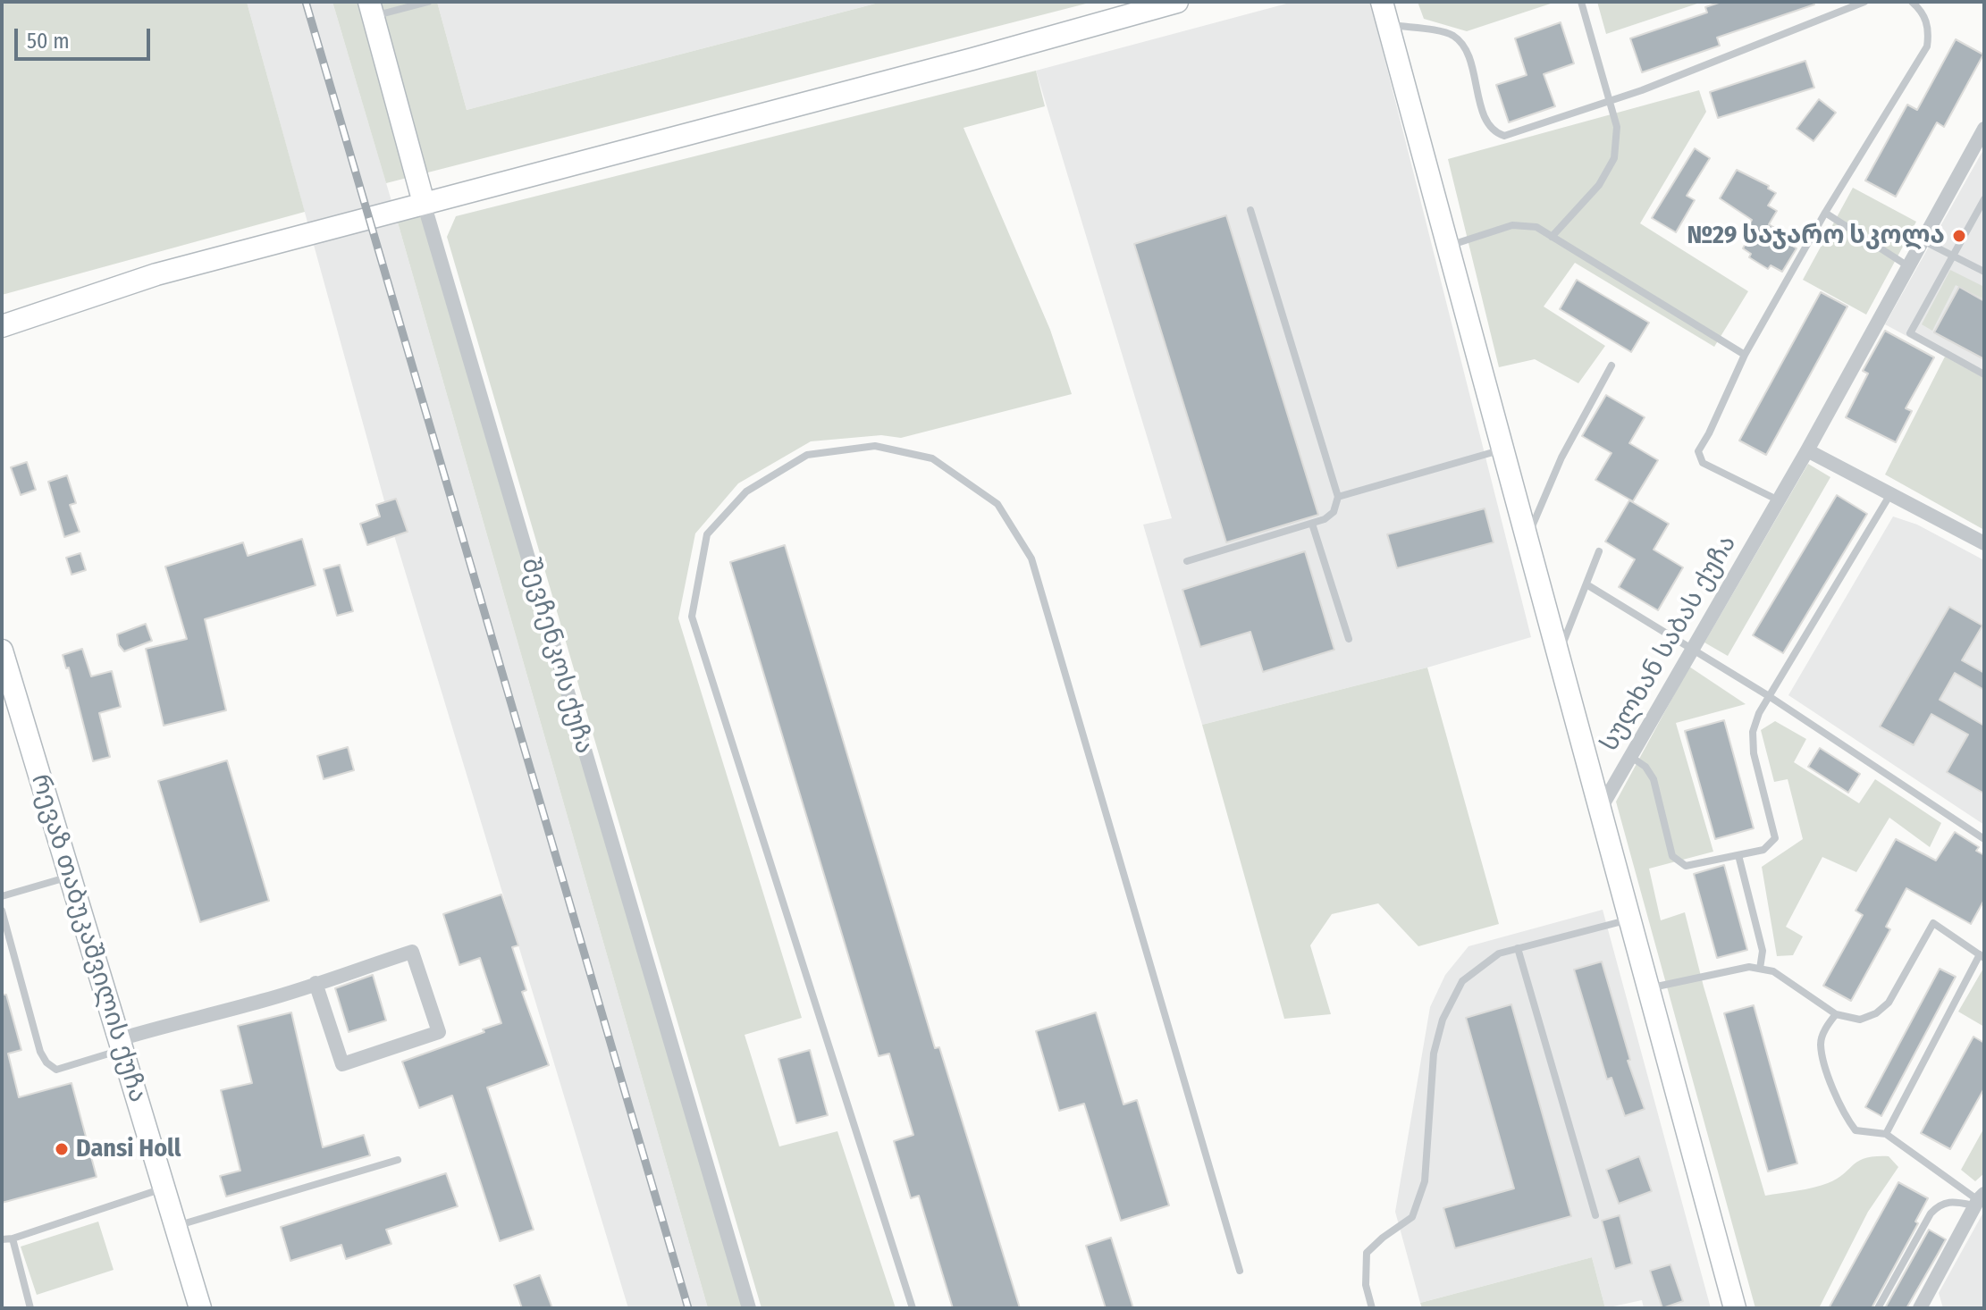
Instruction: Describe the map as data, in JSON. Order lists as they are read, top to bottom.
{
  "streets": {
    "main road": ["შევჩენკოს ქუჩა", "რევაზ თაბუკაშვილის ქუჩა"],
    "street": ["სულხან საბას ქუჩა"]
  },
  "places": ["№29 საჯარო სკოლა", "Dansi Holl"],
  "scale_bar": "50 m"
}
